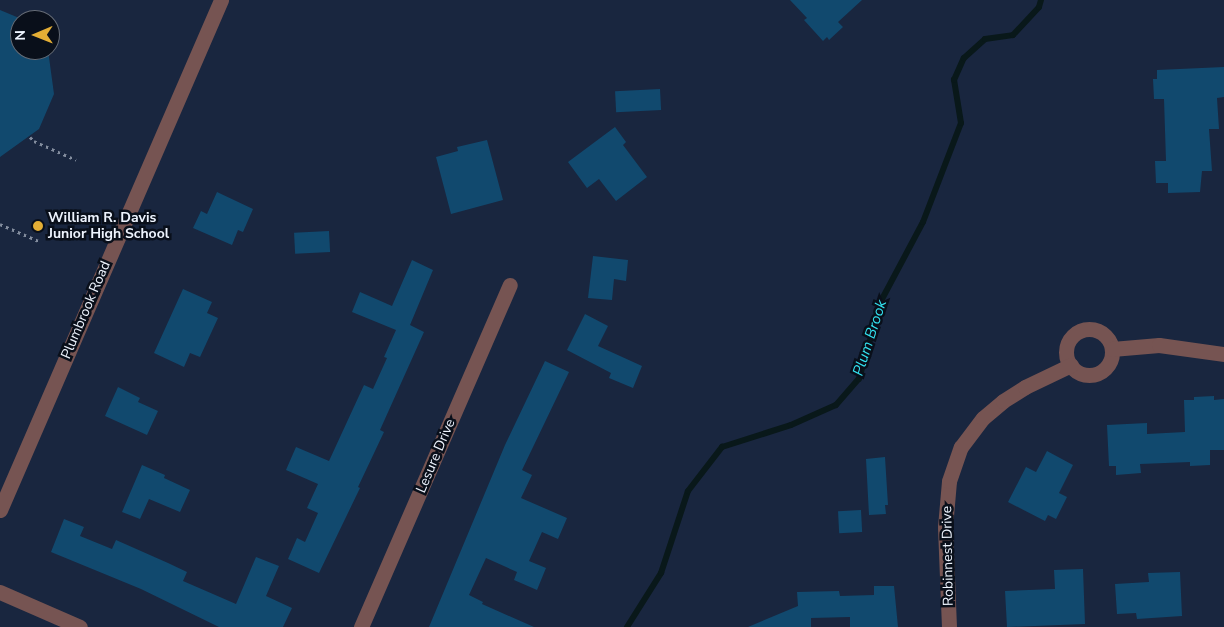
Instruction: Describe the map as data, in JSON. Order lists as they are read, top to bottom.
{
  "streets": {
    "street": ["Plumbrook Road", "Lesure Drive", "Robinnest Drive"]
  },
  "water": ["Plum Brook"],
  "places": ["William R. Davis Junior High School"],
  "north": "left"
}
